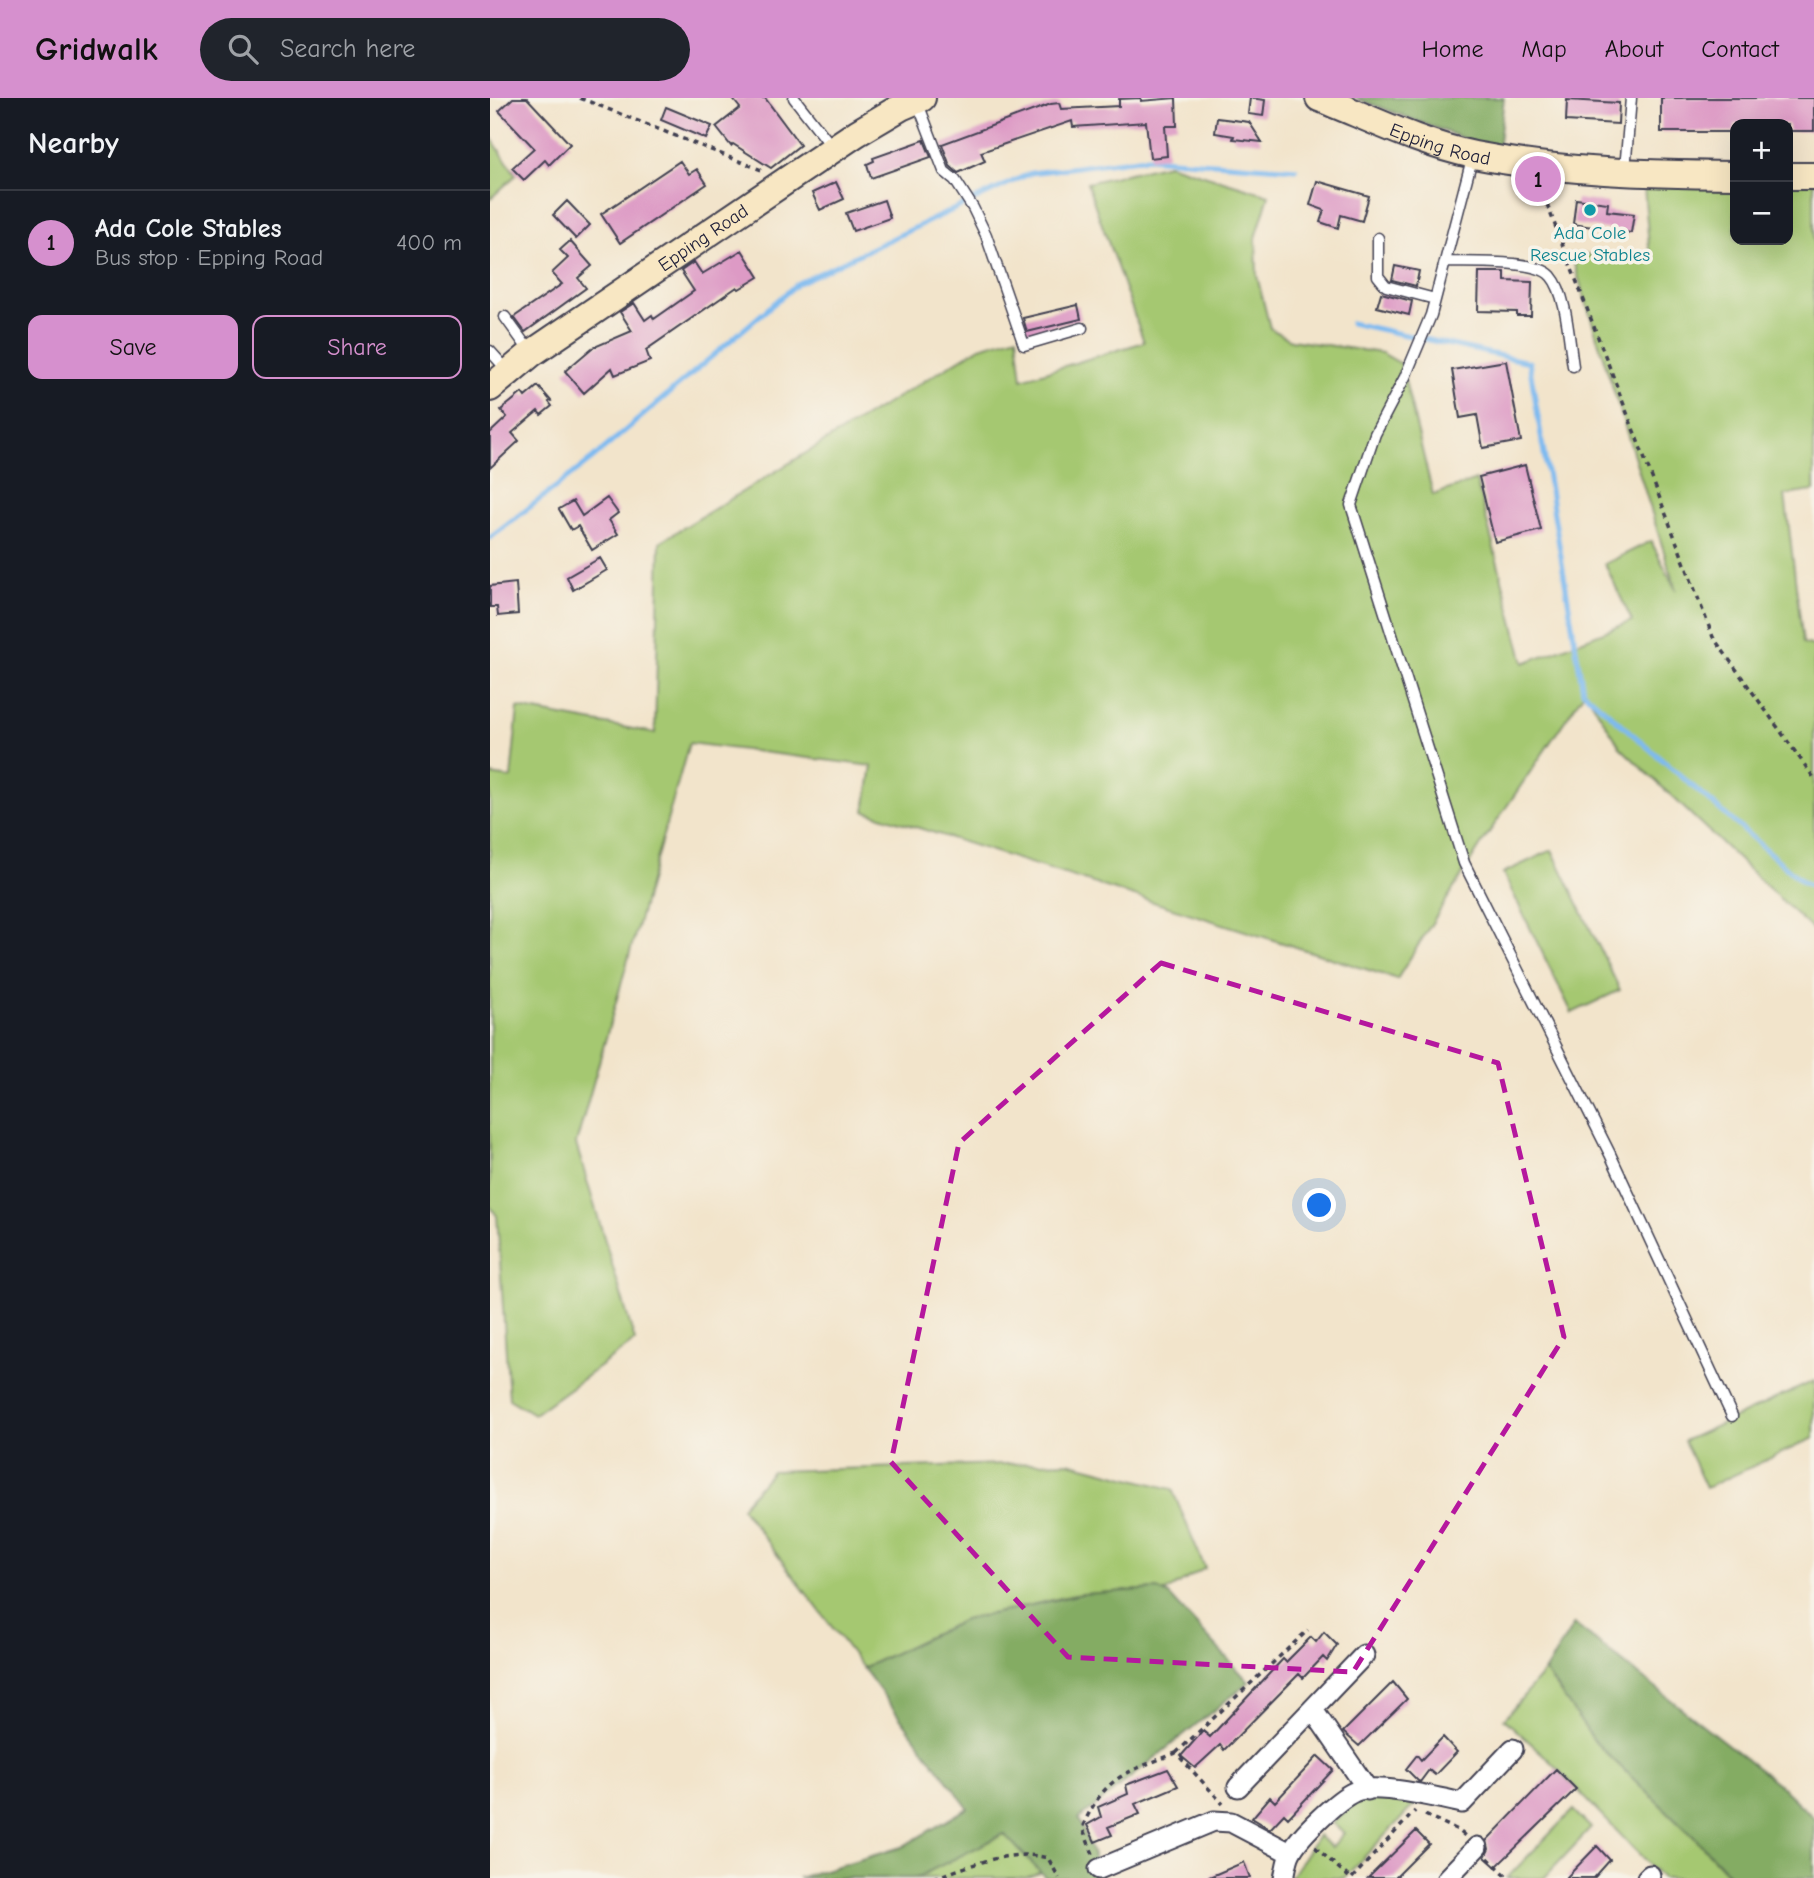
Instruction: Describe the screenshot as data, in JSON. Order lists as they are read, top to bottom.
{
  "streets": {
    "main road": ["Epping Road"]
  },
  "places": ["Ada Cole Rescue Stables"],
  "page": {
    "header": "Gridwalk",
    "search": "Search here",
    "nav": [
      "Home",
      "Map",
      "About",
      "Contact"
    ],
    "heading": "Nearby",
    "map_buttons": ["+", "−"],
    "pins": "1",
    "list": [
      {
        "mark": "1",
        "name": "Ada Cole Stables",
        "note": "Bus stop · Epping Road",
        "value": "400 m"
      }
    ],
    "buttons": ["Save", "Share"]
  }
}
